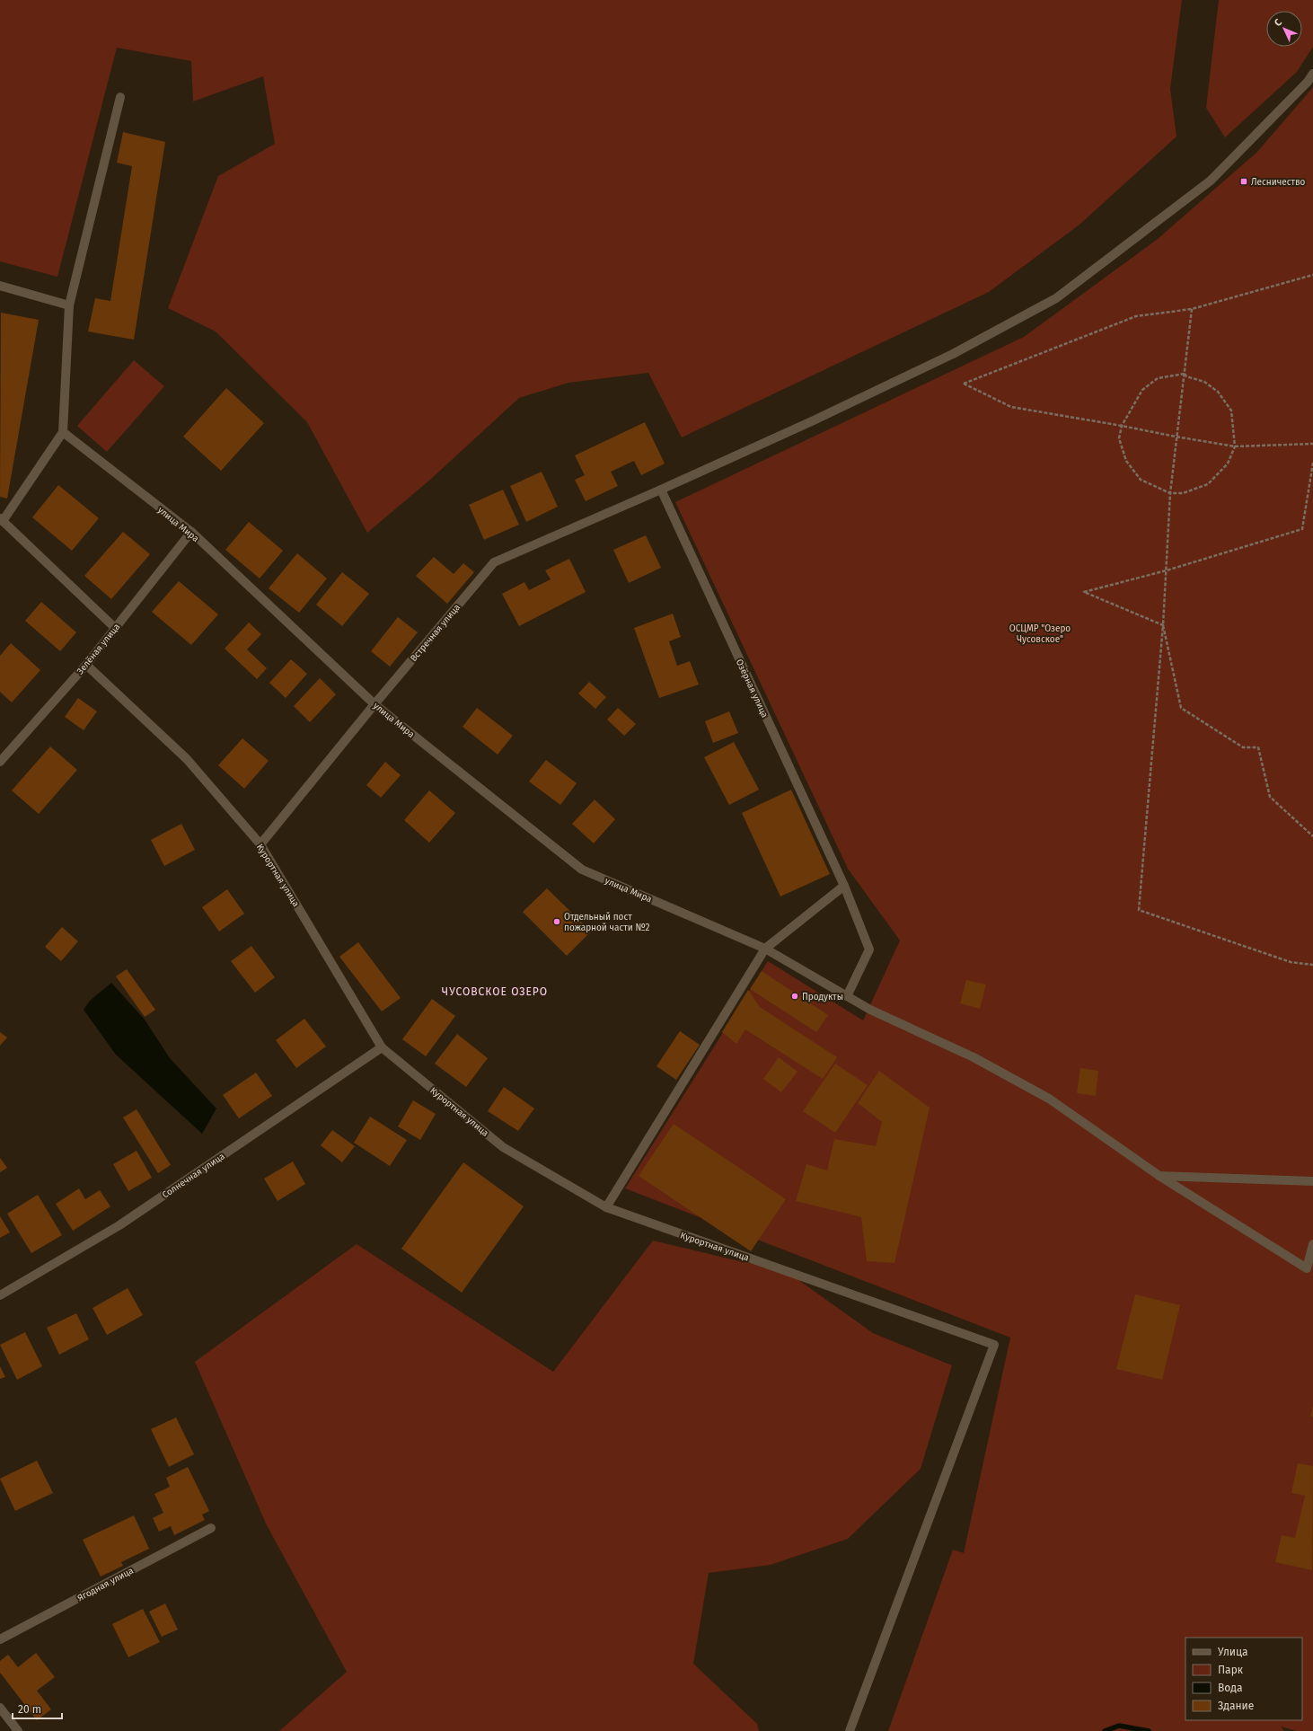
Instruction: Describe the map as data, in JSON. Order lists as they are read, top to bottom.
{
  "streets": {
    "street": [
      "улица Мира",
      "Встречная улица",
      "Зелёная улица",
      "Озёрная улица",
      "Курортная улица",
      "Солнечная улица",
      "Ягодная улица"
    ]
  },
  "crossings": [
    ["улица Мира", "Встречная улица"],
    ["улица Мира", "Зелёная улица"],
    ["улица Мира", "Озёрная улица"],
    ["Встречная улица", "Озёрная улица"],
    ["Встречная улица", "Курортная улица"],
    ["Зелёная улица", "Курортная улица"],
    ["Курортная улица", "Солнечная улица"]
  ],
  "districts": ["ЧУСОВСКОЕ ОЗЕРО"],
  "parks": ["ОСЦМР \"Озеро Чусовское\""],
  "places": {
    "transit": ["Лесничество"],
    "other": ["Отдельный пост пожарной части №2", "Продукты"]
  },
  "legend": [
    "Улица",
    "Парк",
    "Вода",
    "Здание"
  ],
  "scale_bar": "20 m",
  "north": "top left"
}
